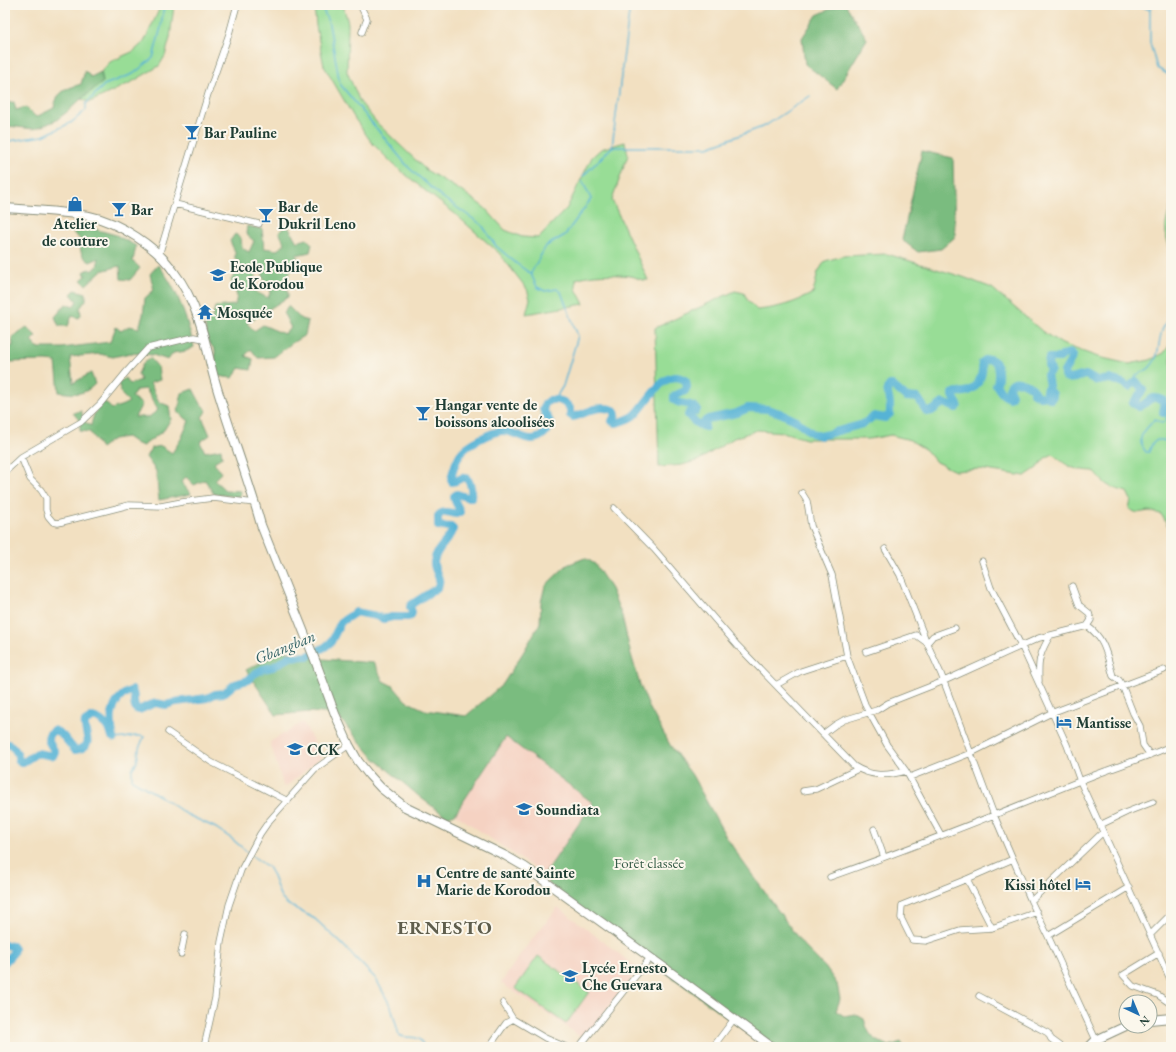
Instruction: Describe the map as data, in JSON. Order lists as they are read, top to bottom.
{
  "districts": ["ERNESTO"],
  "water": ["Gbangban"],
  "parks": ["Forêt classée"],
  "places": {
    "bar": [
      "Bar Pauline",
      "Bar",
      "Bar de Dukril Leno",
      "Hangar vente de boissons alcoolisées"
    ],
    "shop": ["Atelier de couture"],
    "school or university": [
      "Ecole Publique de Korodou",
      "CCK",
      "Soundiata",
      "Lycée Ernesto Che Guevara"
    ],
    "temple": ["Mosquée"],
    "hotel": ["Mantisse", "Kissi hôtel"],
    "hospital": ["Centre de santé Sainte Marie de Korodou"]
  },
  "north": "bottom right"
}
